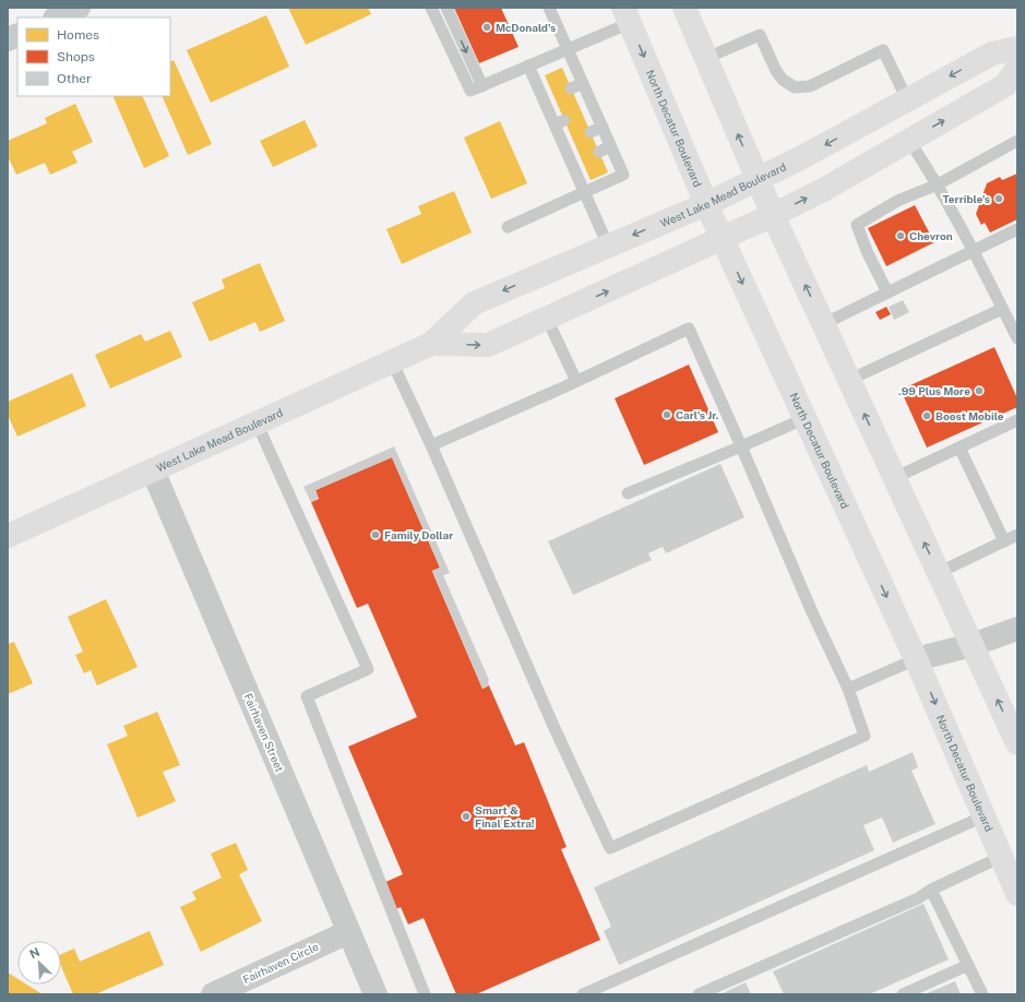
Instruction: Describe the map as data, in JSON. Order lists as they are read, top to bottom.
{
  "streets": {
    "main road": ["North Decatur Boulevard", "West Lake Mead Boulevard"],
    "street": ["Fairhaven Street", "Fairhaven Circle"]
  },
  "crossings": [
    ["North Decatur Boulevard", "West Lake Mead Boulevard"],
    ["West Lake Mead Boulevard", "Fairhaven Street"],
    ["Fairhaven Street", "Fairhaven Circle"]
  ],
  "places": [
    "McDonald's",
    "Terrible's",
    "Chevron",
    ".99 Plus More",
    "Carl's Jr.",
    "Boost Mobile",
    "Family Dollar",
    "Smart & Final Extra!"
  ],
  "legend": ["Homes", "Shops", "Other"],
  "north": "top left"
}
